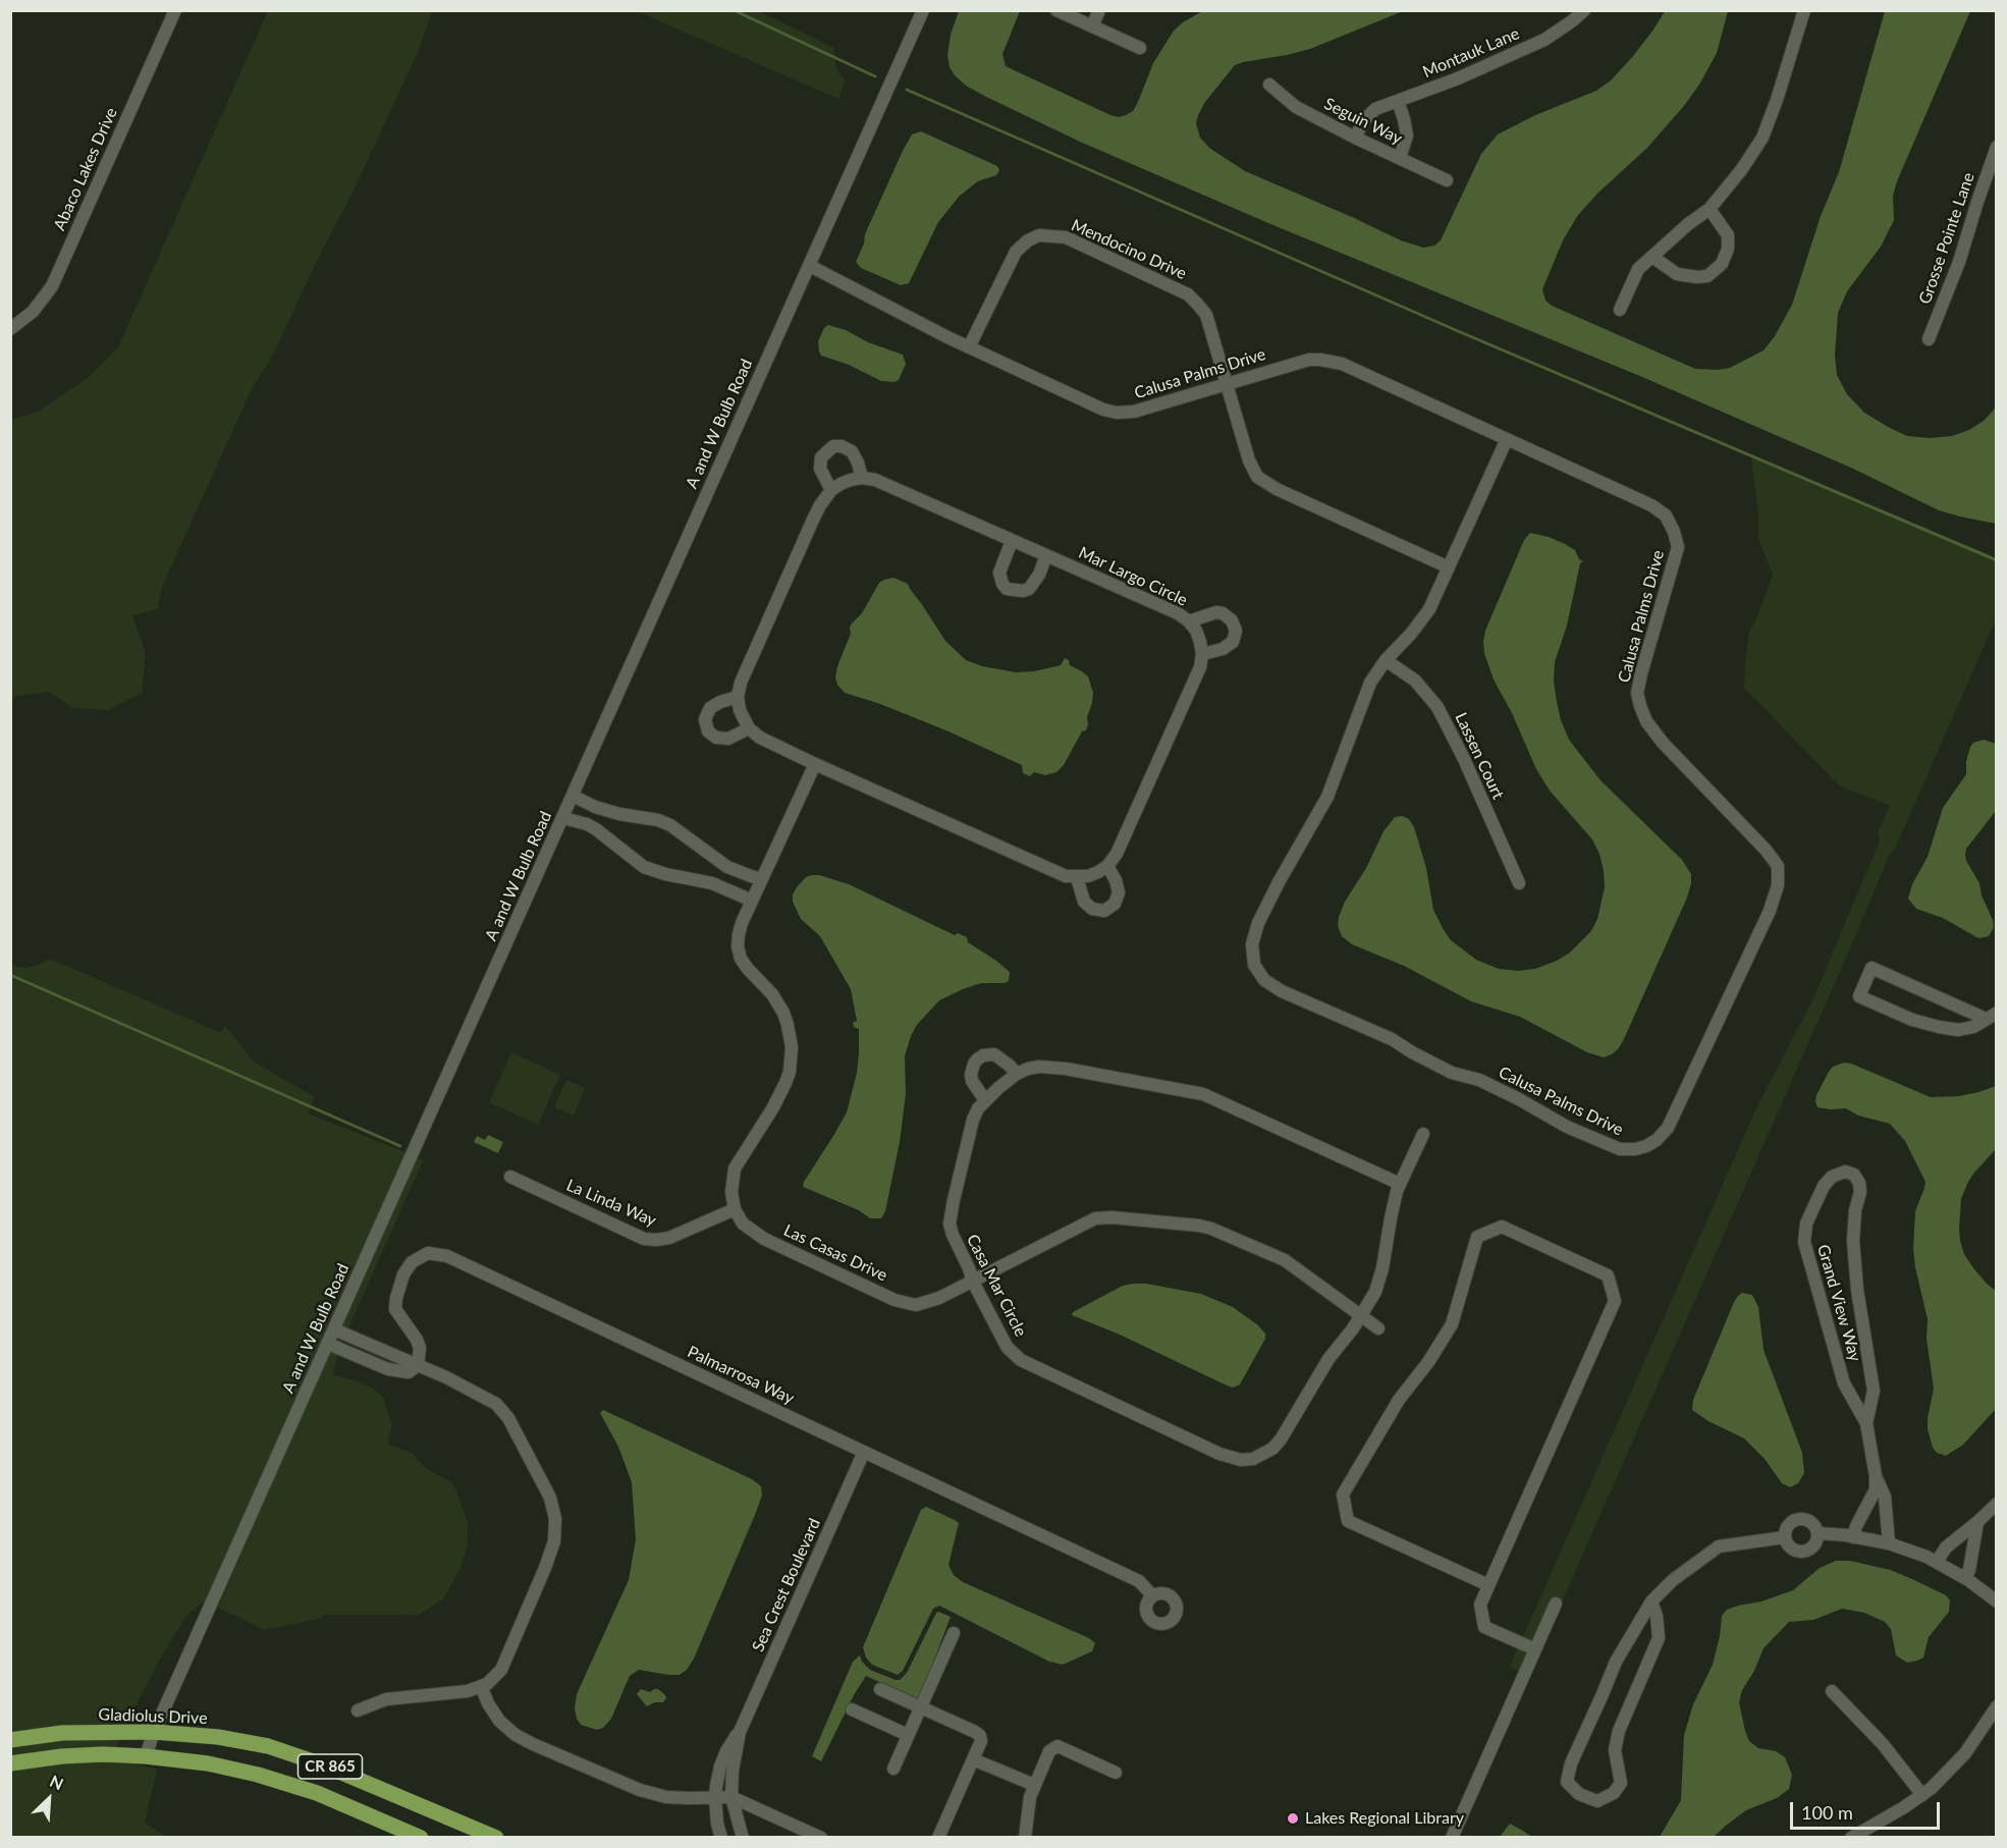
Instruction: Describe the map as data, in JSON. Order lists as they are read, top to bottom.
{
  "streets": {
    "main road": ["Gladiolus Drive", "CR 865"],
    "street": [
      "Montauk Lane",
      "Seguin Way",
      "Abaco Lakes Drive",
      "Grosse Pointe Lane",
      "Mendocino Drive",
      "Calusa Palms Drive",
      "A and W Bulb Road",
      "Mar Largo Circle",
      "Lassen Court",
      "La Linda Way",
      "Las Casas Drive",
      "Casa Mar Circle",
      "Grand View Way",
      "Palmarrosa Way",
      "Sea Crest Boulevard"
    ]
  },
  "crossings": [
    ["Montauk Lane", "Seguin Way"],
    ["Mendocino Drive", "Calusa Palms Drive"],
    ["Calusa Palms Drive", "A and W Bulb Road"],
    ["Calusa Palms Drive", "Lassen Court"],
    ["A and W Bulb Road", "Gladiolus Drive"],
    ["A and W Bulb Road", "CR 865"],
    ["La Linda Way", "Las Casas Drive"],
    ["Las Casas Drive", "Casa Mar Circle"],
    ["Palmarrosa Way", "Sea Crest Boulevard"]
  ],
  "places": ["Lakes Regional Library"],
  "scale_bar": "100 m",
  "north": "top right"
}
